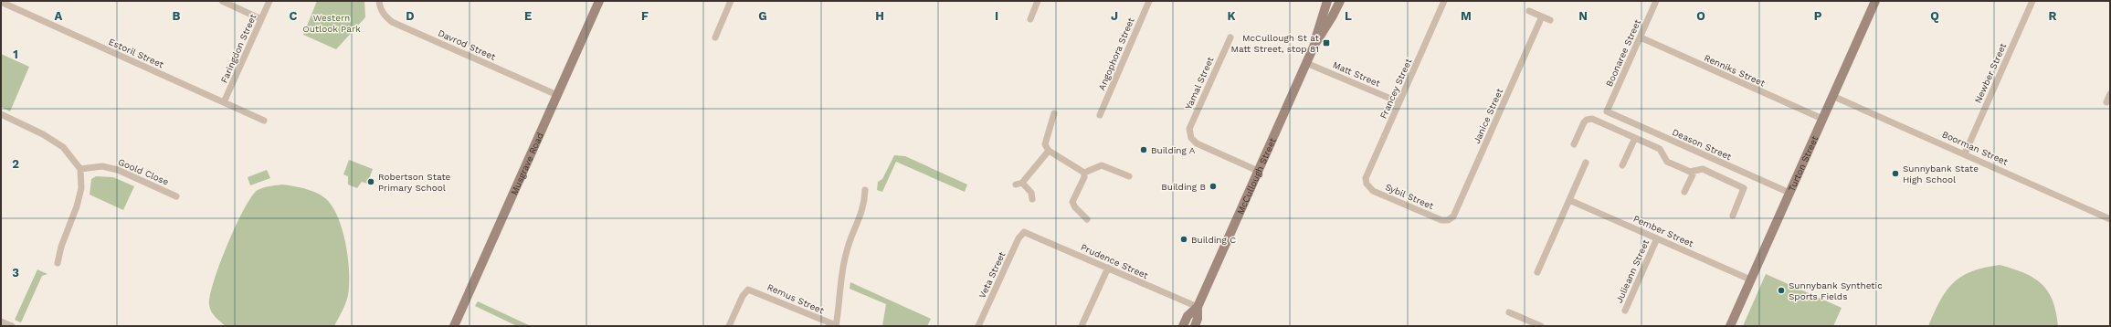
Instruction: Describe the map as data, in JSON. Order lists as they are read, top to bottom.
{
  "streets": {
    "street": [
      "Davrod Street",
      "Faringdon Street",
      "Estoril Street",
      "Boonaree Street",
      "Angophora Street",
      "Renniks Street",
      "Newber Street",
      "Matt Street",
      "Yamal Street",
      "Francey Street",
      "Janice Street",
      "Deason Street",
      "Boorman Street",
      "Musgrave Road",
      "Turton Street",
      "Goold Close",
      "McCullough Street",
      "Sybil Street",
      "Pember Street",
      "Prudence Street",
      "Julieann Street",
      "Veta Street",
      "Remus Street"
    ]
  },
  "crossings": [
    ["Davrod Street", "Musgrave Road"],
    ["Faringdon Street", "Estoril Street"],
    ["Boonaree Street", "Renniks Street"],
    ["Boonaree Street", "Deason Street"],
    ["Renniks Street", "Turton Street"],
    ["Newber Street", "Boorman Street"],
    ["Matt Street", "Francey Street"],
    ["Matt Street", "McCullough Street"],
    ["Yamal Street", "McCullough Street"],
    ["Francey Street", "Sybil Street"],
    ["Janice Street", "Sybil Street"],
    ["Deason Street", "Turton Street"],
    ["Boorman Street", "Turton Street"],
    ["Turton Street", "Pember Street"],
    ["McCullough Street", "Prudence Street"],
    ["Pember Street", "Julieann Street"],
    ["Prudence Street", "Veta Street"]
  ],
  "parks": ["Western Outlook Park"],
  "places": {
    "transit": ["McCullough St at Matt Street, stop 81"],
    "other": [
      "Building A",
      "Sunnybank State High School",
      "Robertson State Primary School",
      "Building B",
      "Building C",
      "Sunnybank Synthetic Sports Fields"
    ]
  },
  "grid": {
    "columns": [
      "A",
      "B",
      "C",
      "D",
      "E",
      "F",
      "G",
      "H",
      "I",
      "J",
      "K",
      "L",
      "M",
      "N",
      "O",
      "P",
      "Q",
      "R"
    ],
    "rows": ["1", "2", "3"]
  }
}
